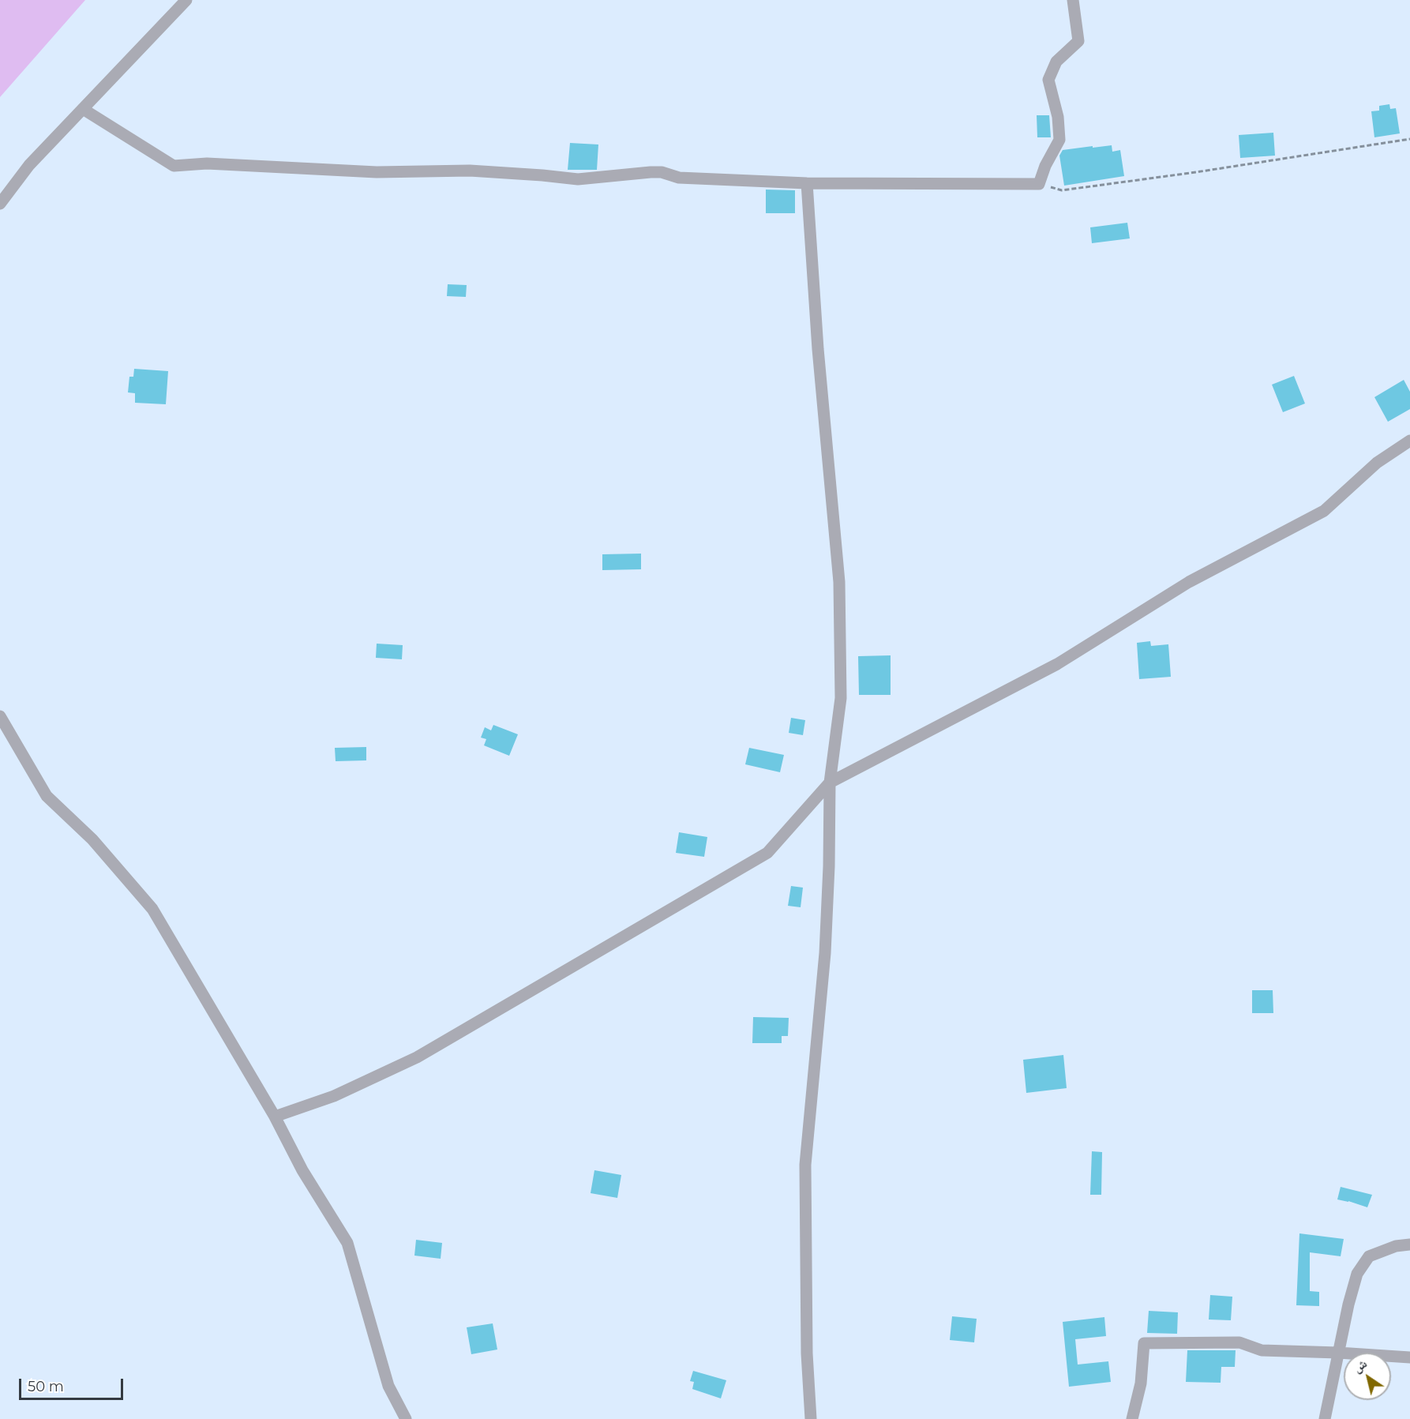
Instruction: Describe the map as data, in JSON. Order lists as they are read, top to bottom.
{
  "scale_bar": "50 m",
  "north": "top left"
}
